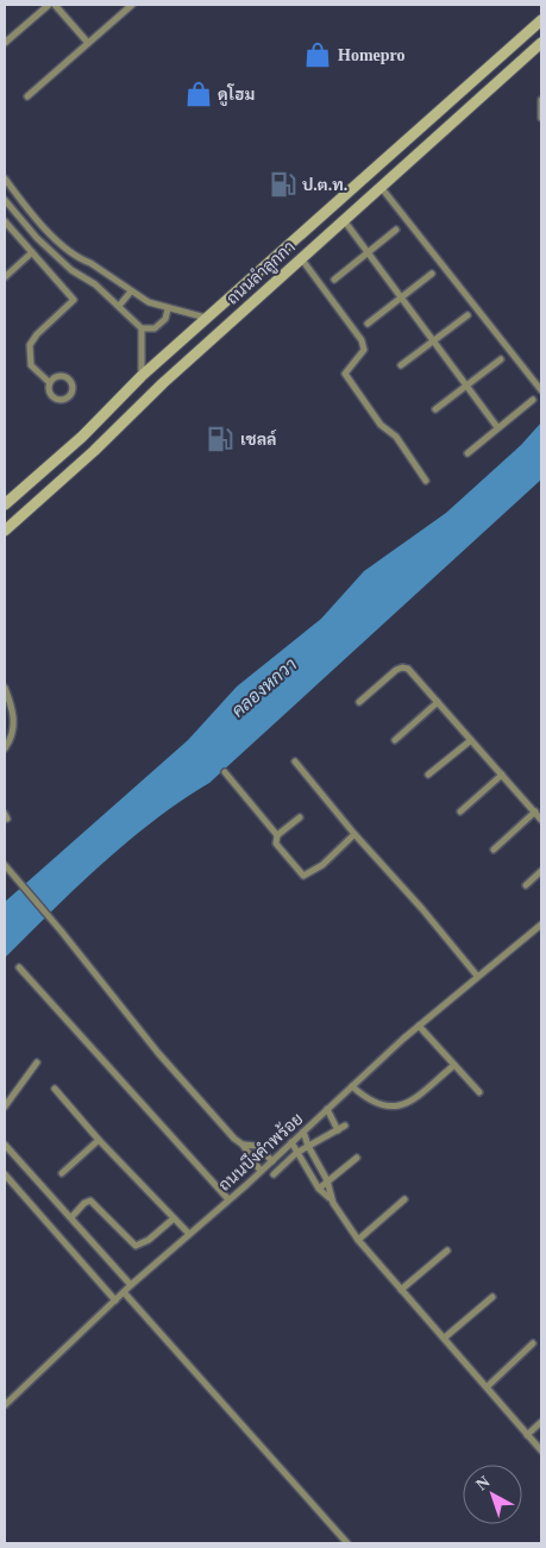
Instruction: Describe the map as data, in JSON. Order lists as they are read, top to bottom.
{
  "streets": {
    "main road": ["ถนนลำลูกกา"],
    "street": ["ถนนบึงคำพร้อย"]
  },
  "water": ["คลองหกวา"],
  "places": {
    "shop": ["Homepro", "ดูโฮม"],
    "fuel station": ["ป.ต.ท.", "เชลล์"]
  },
  "north": "top left"
}
